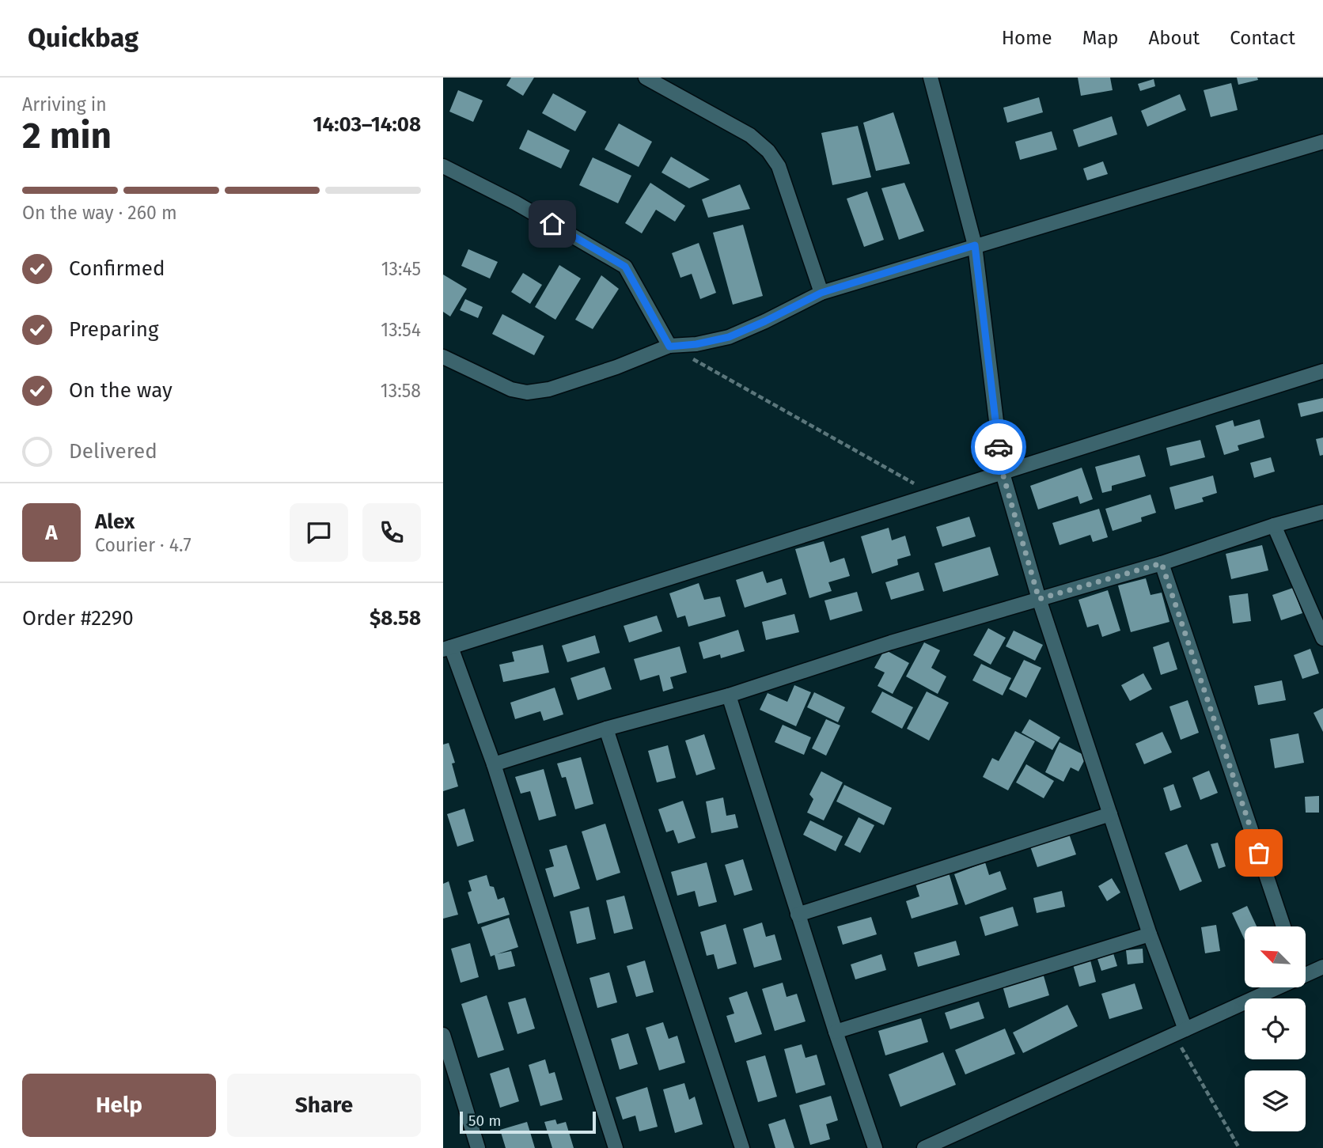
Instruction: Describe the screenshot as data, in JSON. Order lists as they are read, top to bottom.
{
  "scale_bar": "50 m",
  "north": "top left",
  "page": {
    "header": "Quickbag",
    "nav": [
      "Home",
      "Map",
      "About",
      "Contact"
    ],
    "heading": ["2 min", "Arriving in", "14:03–14:08"],
    "panel": [
      "Alex",
      "Courier · 4.7",
      "Order #2290",
      "$8.58"
    ],
    "bar": "On the way · 260 m",
    "list": [
      ["Confirmed", "13:45"],
      ["Preparing", "13:54"],
      ["On the way", "13:58"],
      "Delivered"
    ],
    "round": "A",
    "buttons": ["Help", "Share"],
    "scale": "50 m"
  }
}
